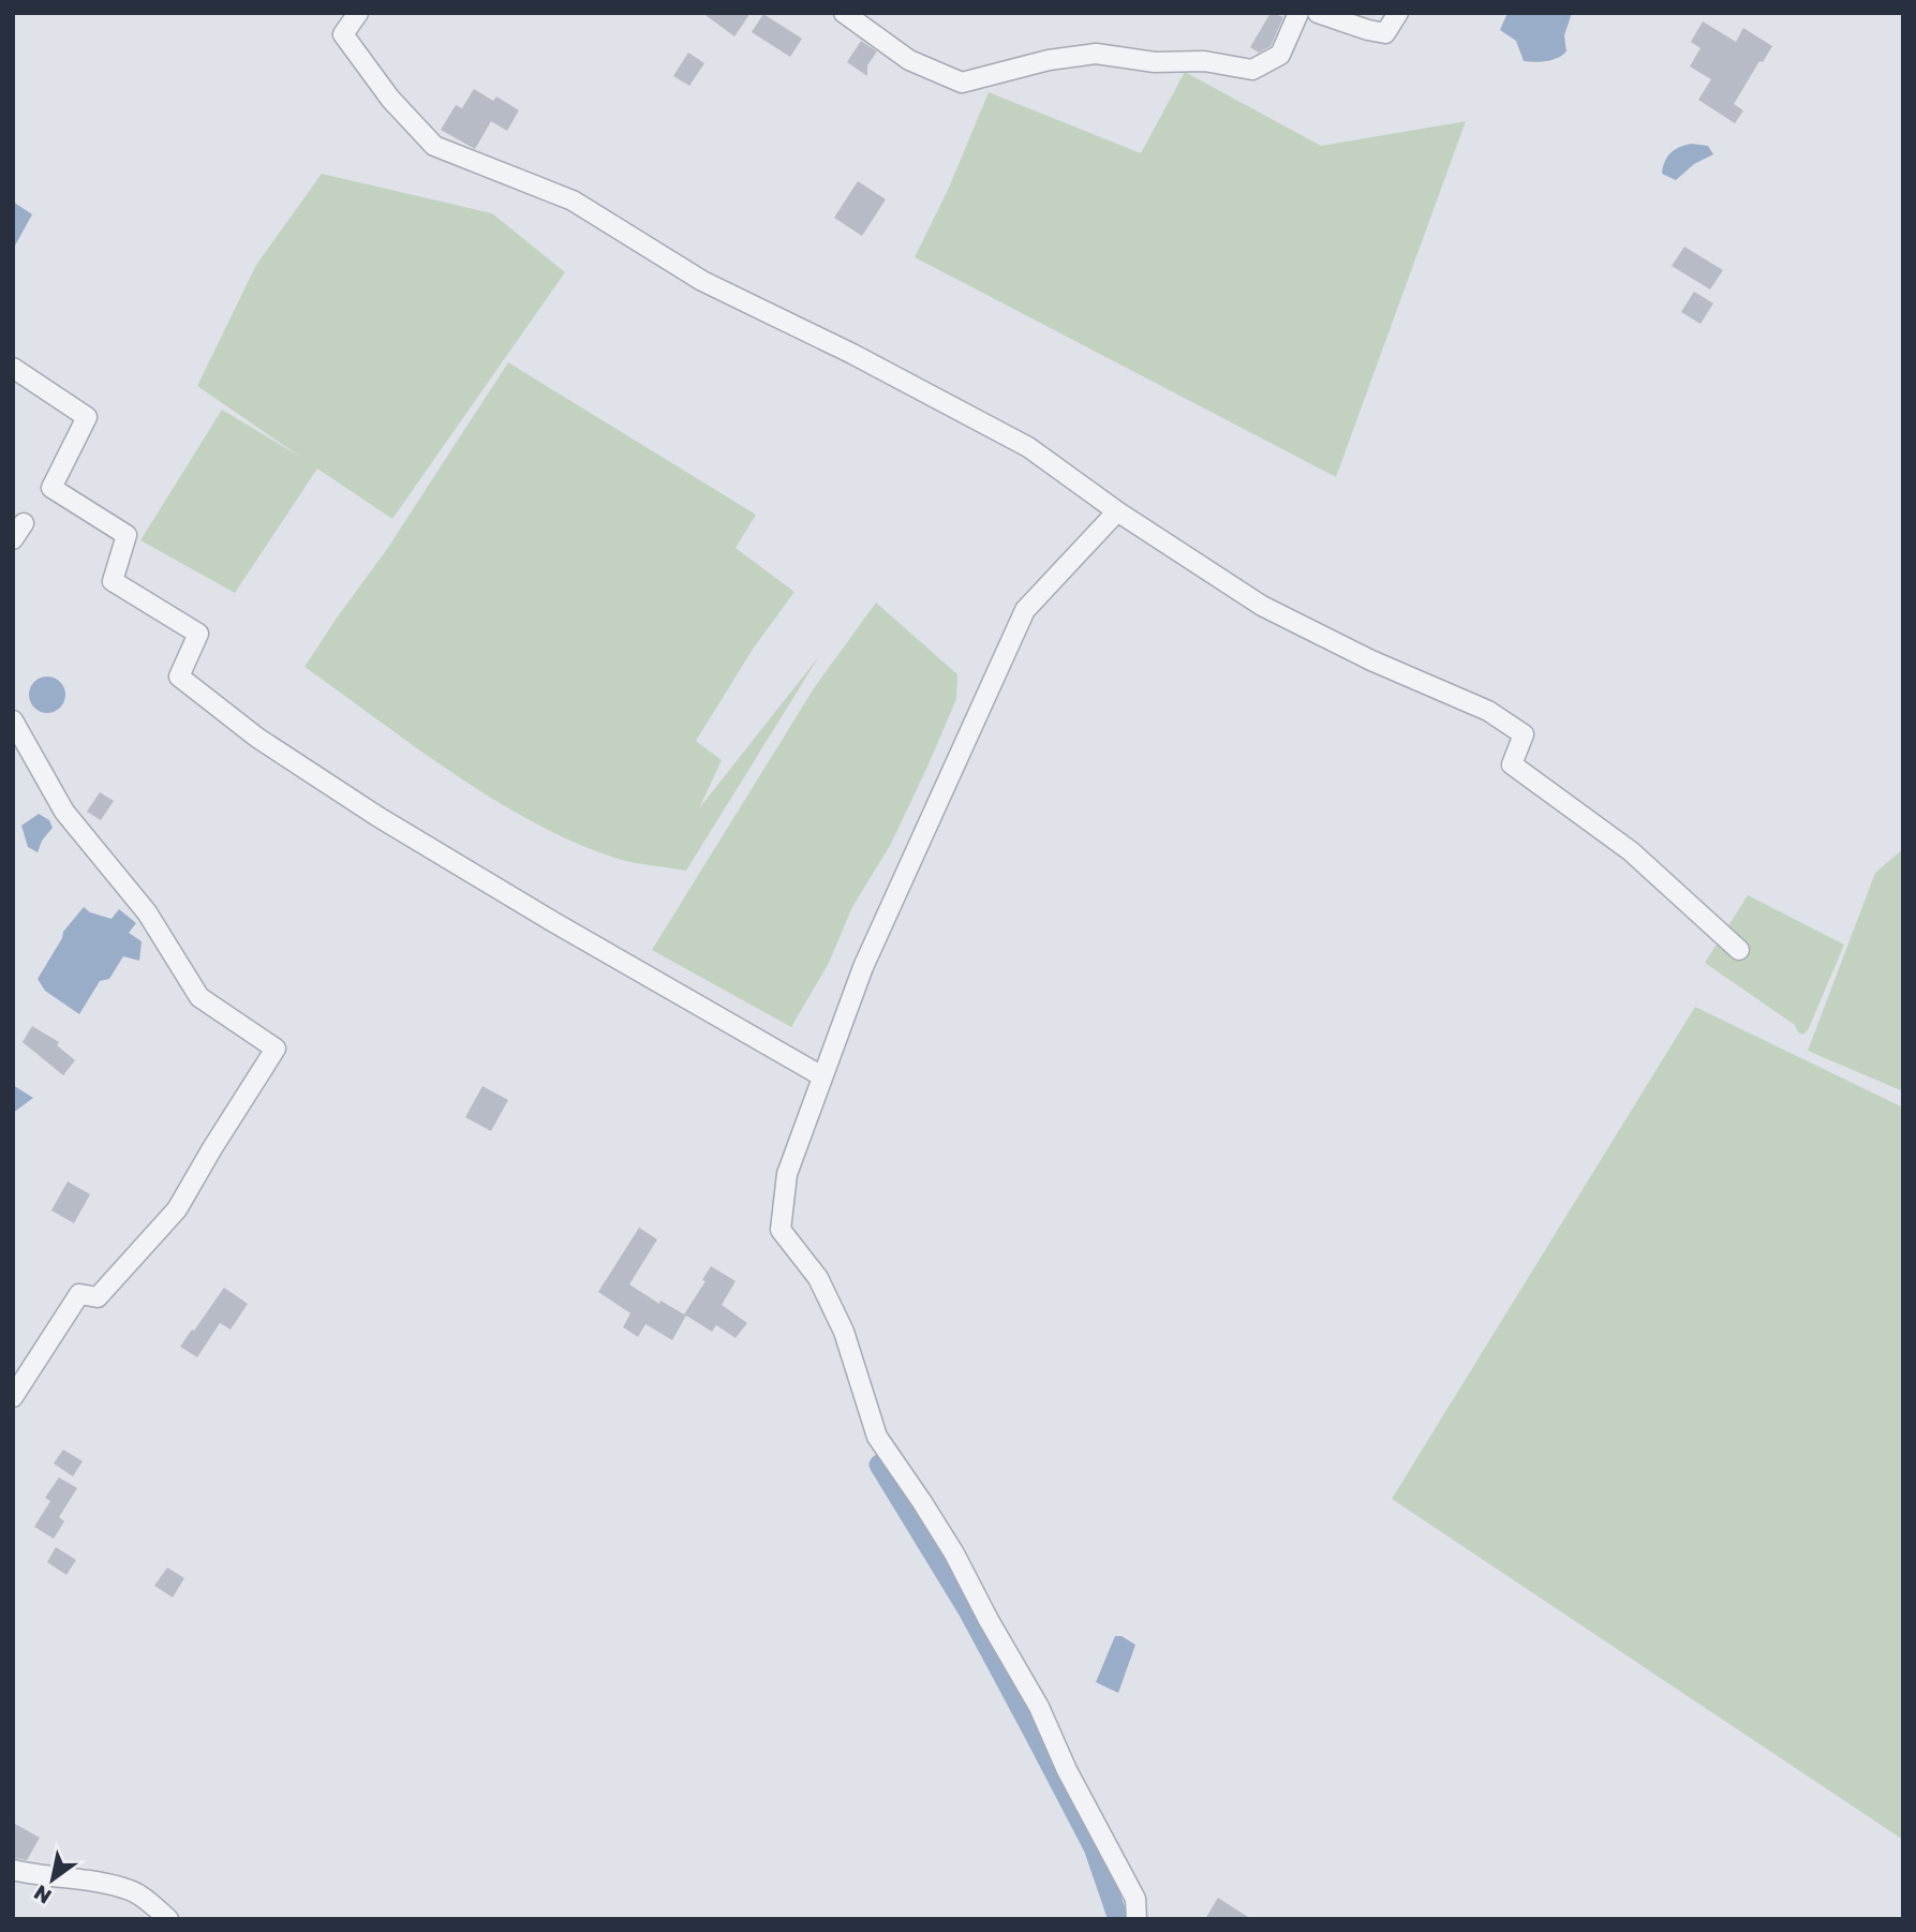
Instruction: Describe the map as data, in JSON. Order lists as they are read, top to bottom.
{
  "north": "bottom left"
}
